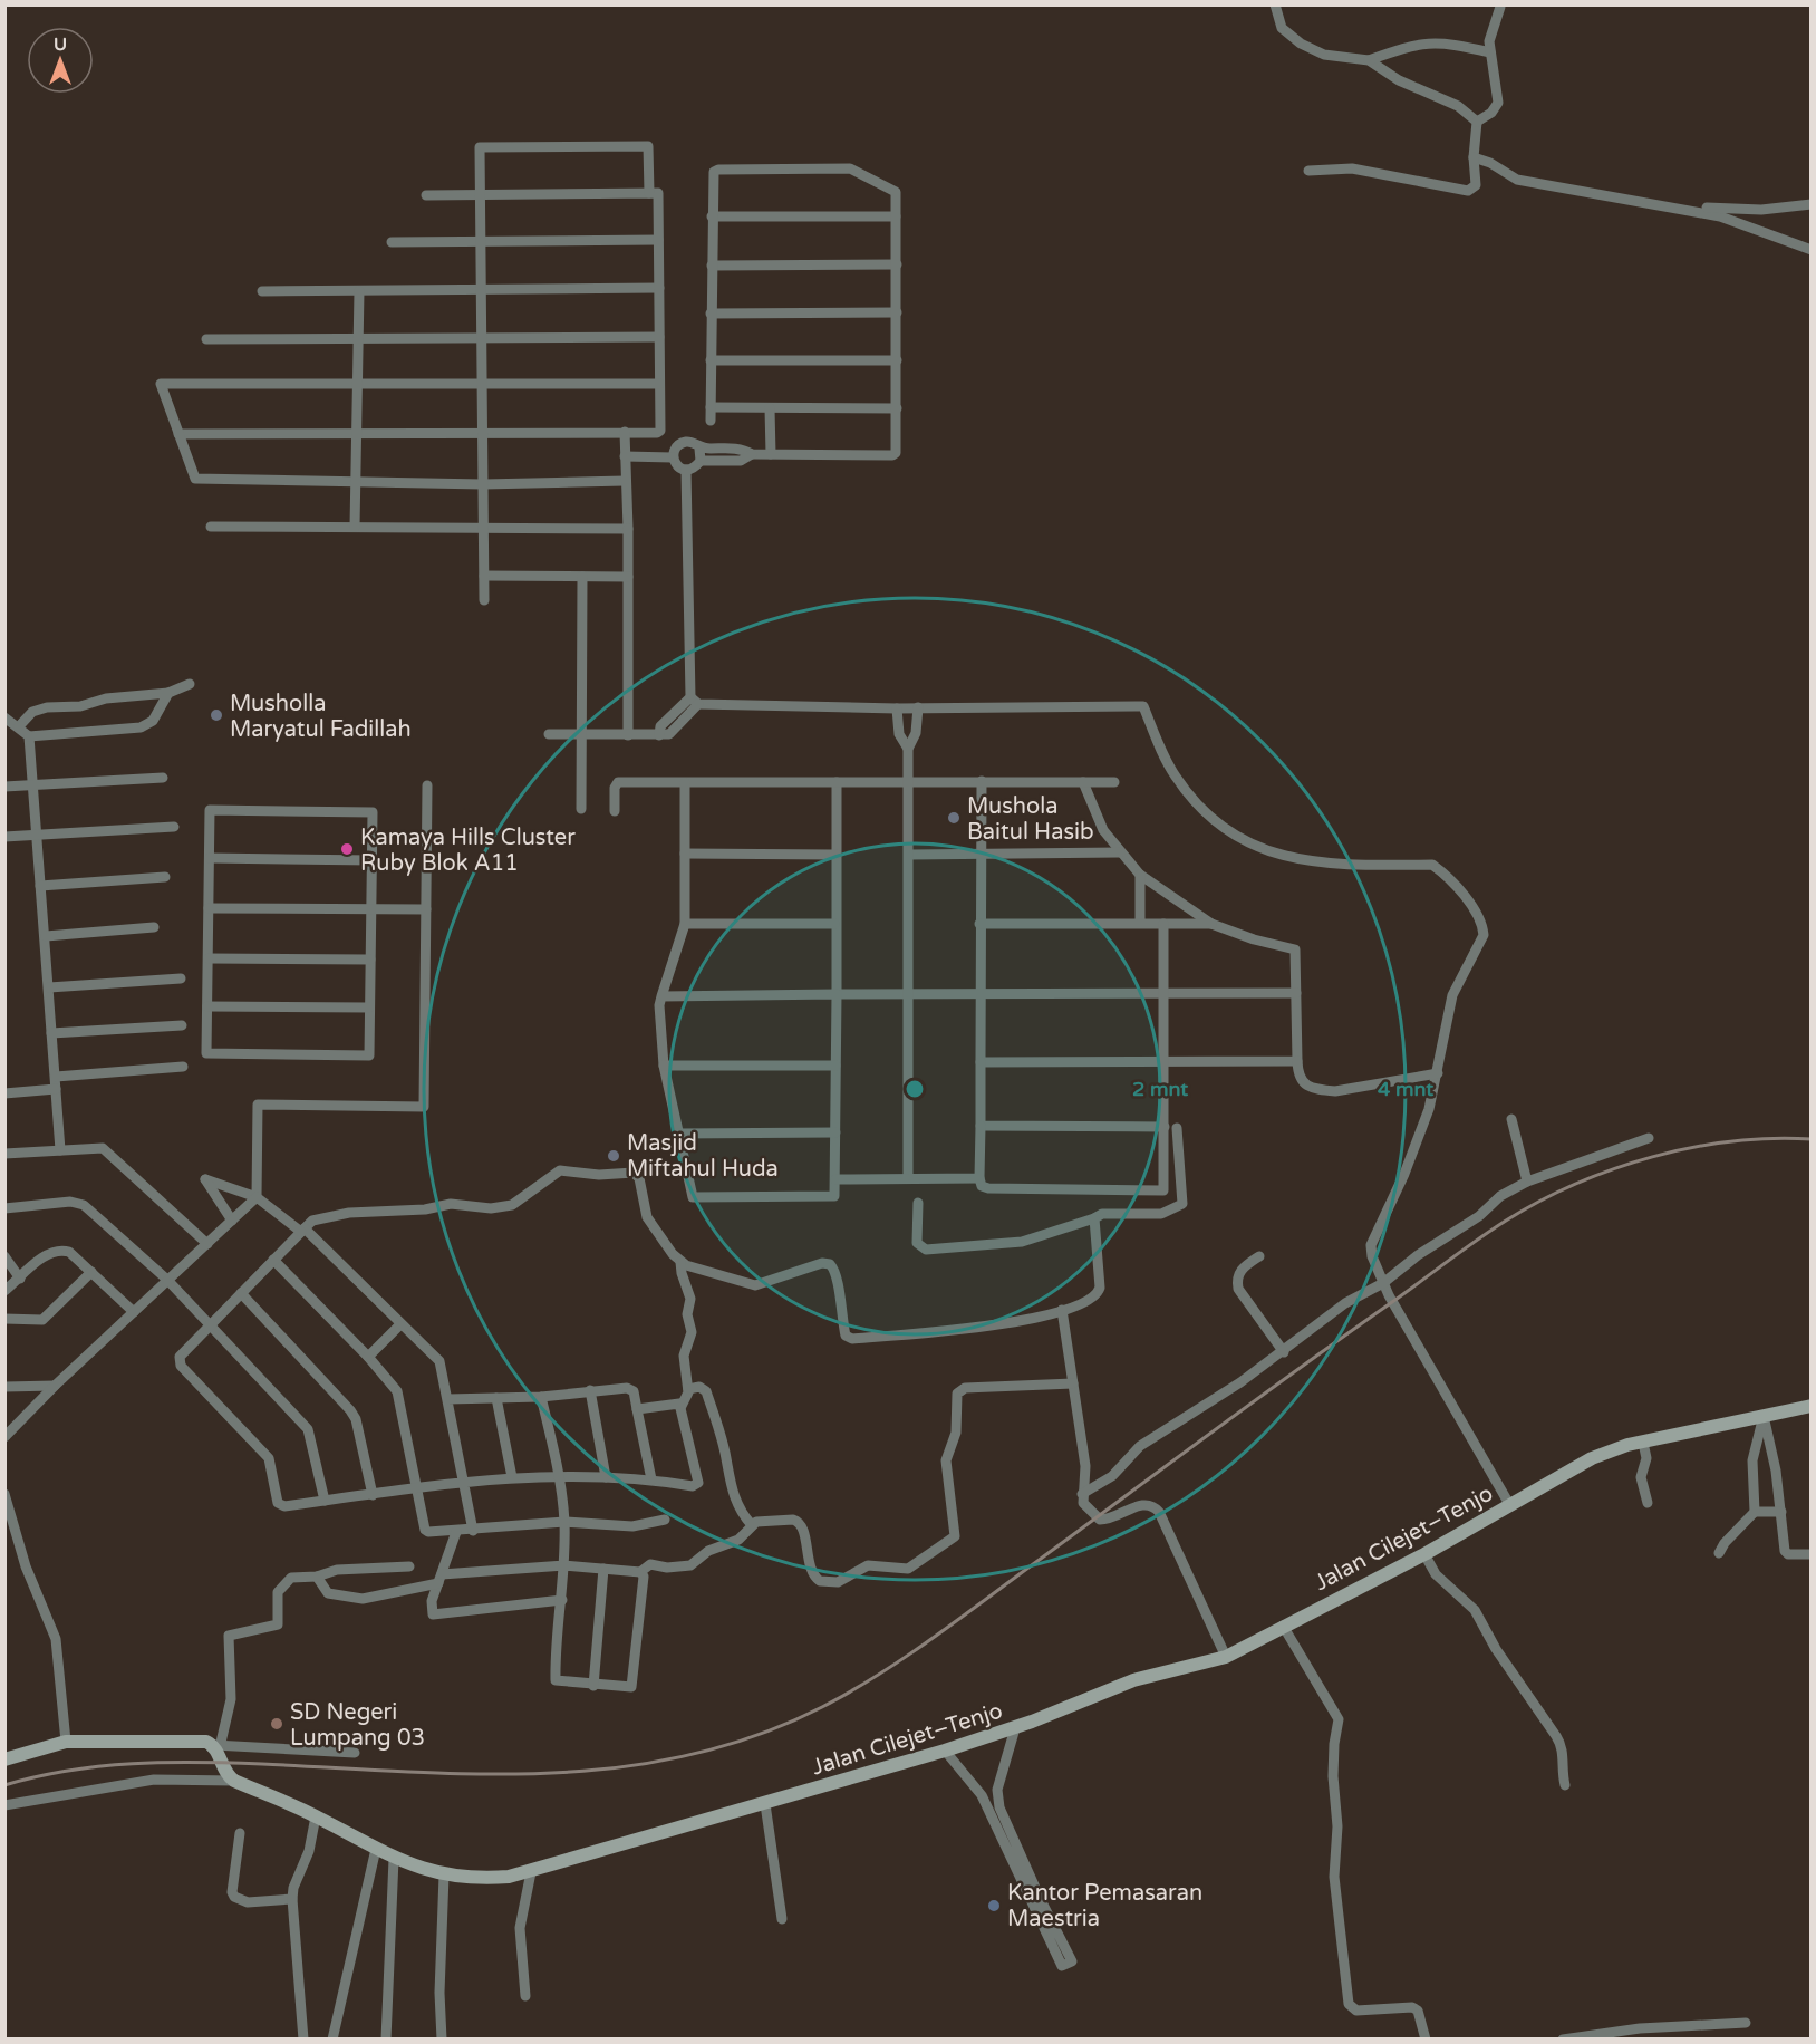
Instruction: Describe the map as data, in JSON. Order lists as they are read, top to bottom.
{
  "streets": {
    "main road": ["Jalan Cilejet–Tenjo"]
  },
  "places": [
    "Musholla Maryatul Fadillah",
    "Mushola Baitul Hasib",
    "Kamaya Hills Cluster Ruby Blok A11",
    "Masjid Miftahul Huda",
    "SD Negeri Lumpang 03",
    "Kantor Pemasaran Maestria"
  ],
  "north": "top",
  "rings": ["2 mnt", "4 mnt"]
}
